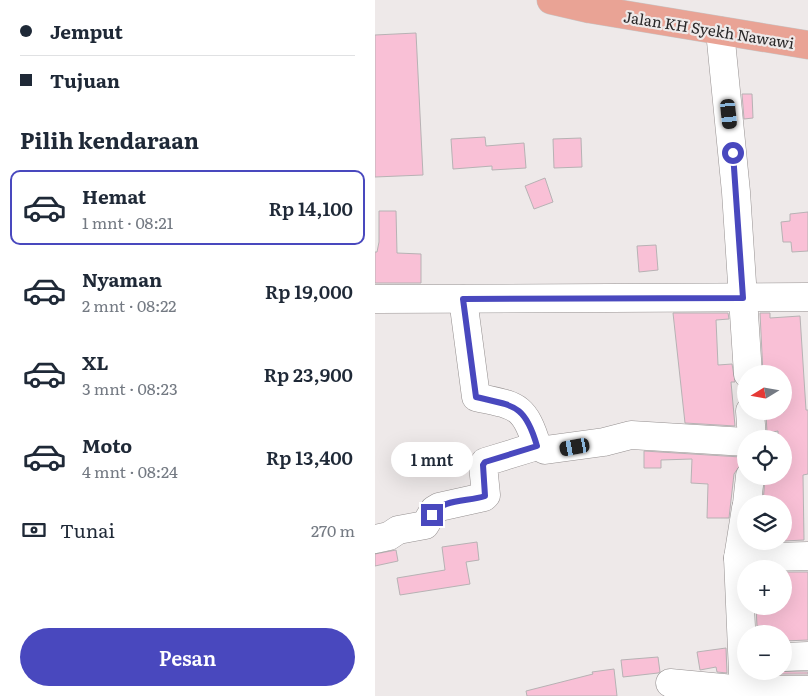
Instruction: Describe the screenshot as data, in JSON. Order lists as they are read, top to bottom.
{
  "streets": {
    "main road": ["Jalan KH Syekh Nawawi"]
  },
  "north": "left",
  "page": {
    "banner": ["Jemput", "Tujuan"],
    "heading": "Pilih kendaraan",
    "list": [
      {
        "name": "Hemat",
        "note": "1 mnt · 08:21",
        "value": "Rp 14,100"
      },
      {
        "name": "Nyaman",
        "note": "2 mnt · 08:22",
        "value": "Rp 19,000"
      },
      {
        "name": "XL",
        "note": "3 mnt · 08:23",
        "value": "Rp 23,900"
      },
      {
        "name": "Moto",
        "note": "4 mnt · 08:24",
        "value": "Rp 13,400"
      }
    ],
    "map_buttons": ["+", "−"],
    "bubble": "1 mnt",
    "pay": ["Tunai", "270 m"],
    "buttons": "Pesan"
  }
}
